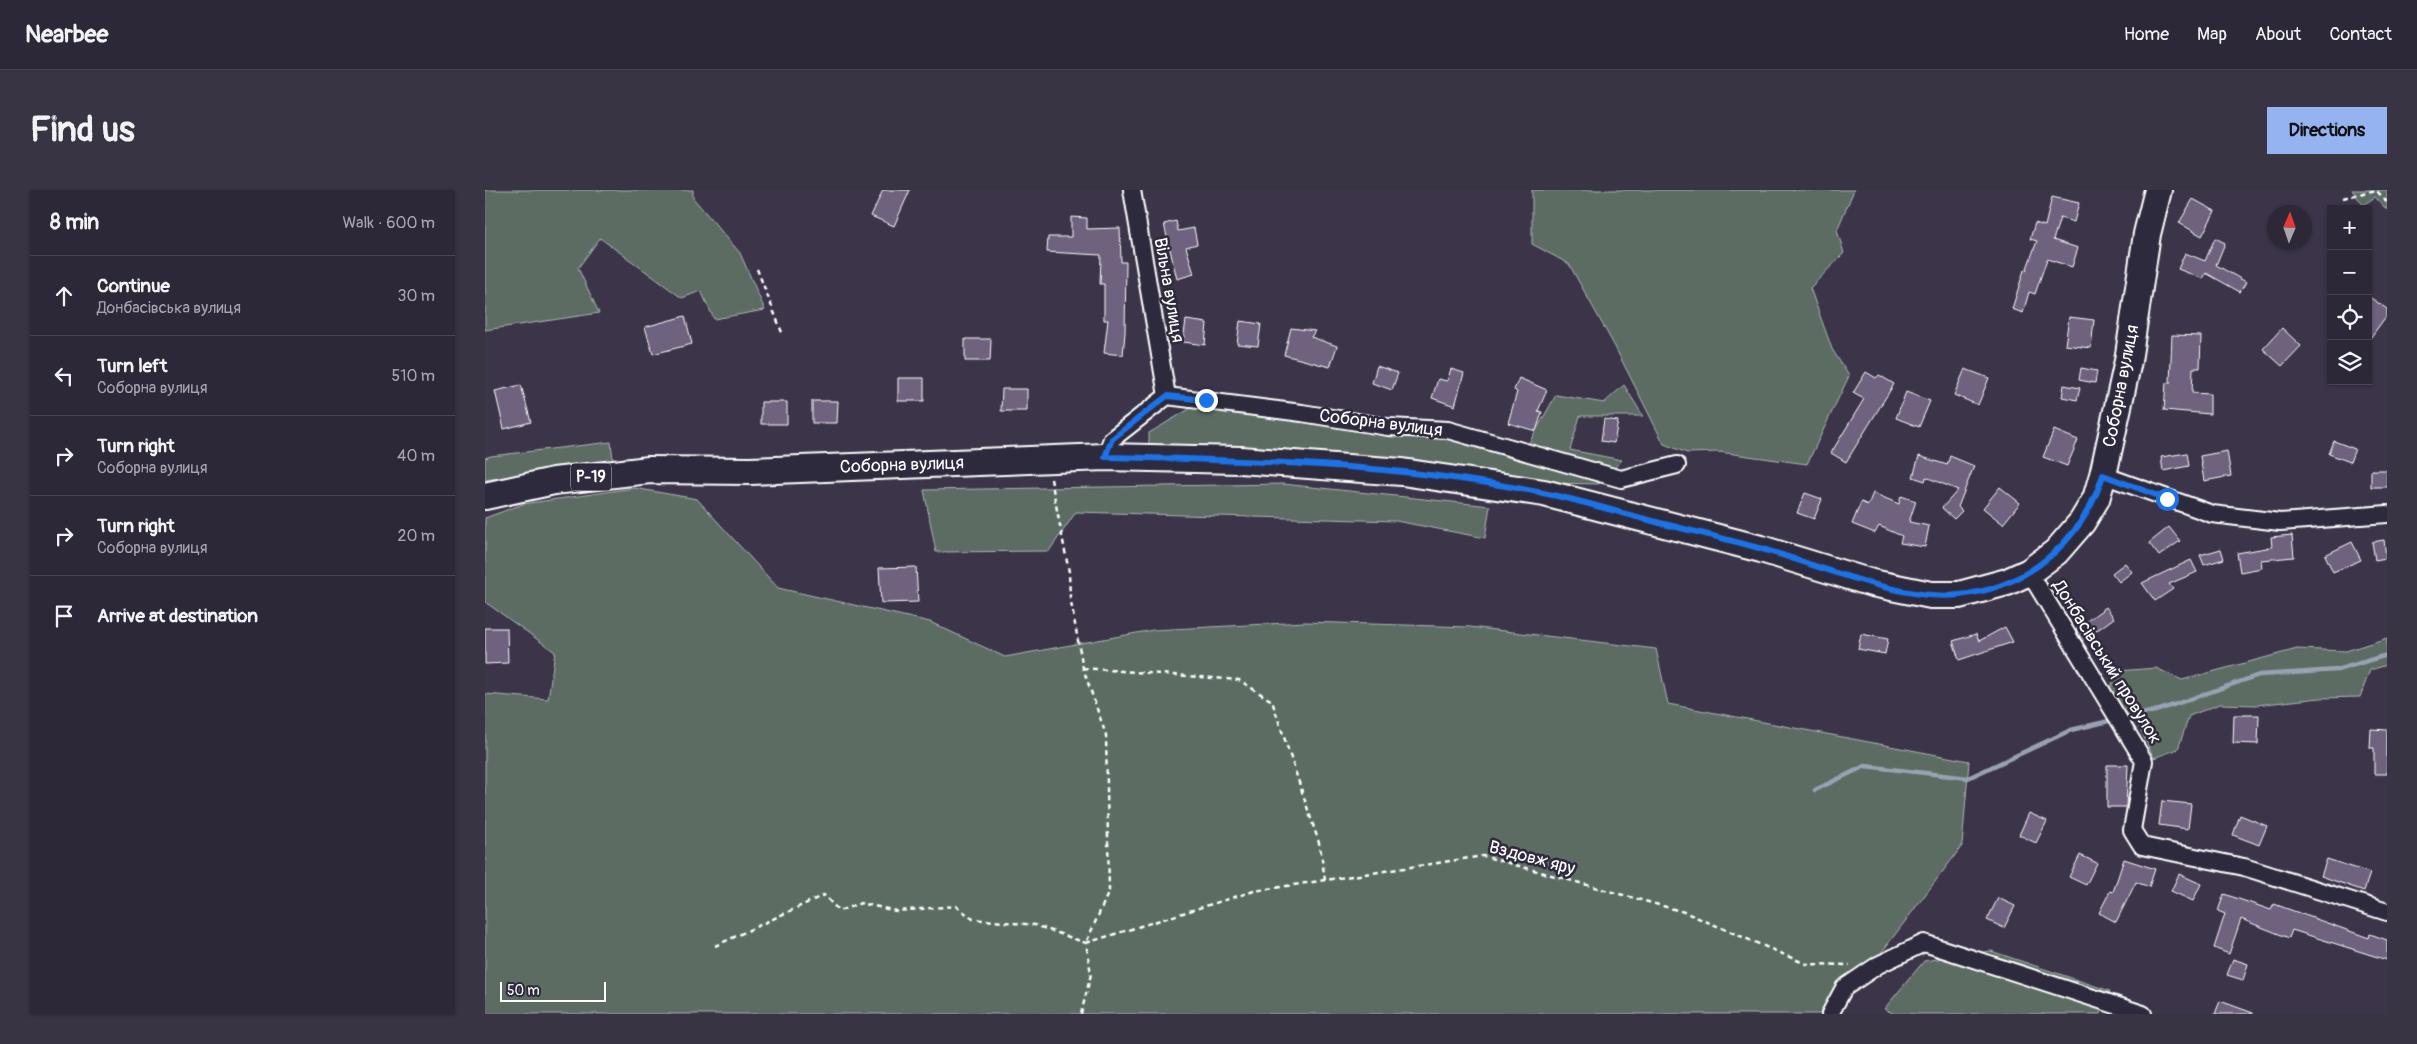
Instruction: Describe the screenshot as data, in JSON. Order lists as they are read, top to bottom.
{
  "streets": {
    "main road": ["Соборна вулиця", "Р-19"],
    "street": ["Вільна вулиця", "Донбасівський провулок"],
    "path": ["Вздовж яру"]
  },
  "crossings": [
    ["Вільна вулиця", "Соборна вулиця"],
    ["Соборна вулиця", "Донбасівський провулок"]
  ],
  "scale_bar": "50 m",
  "north": "top",
  "page": {
    "header": "Nearbee",
    "nav": [
      "Home",
      "Map",
      "About",
      "Contact"
    ],
    "buttons": "Directions",
    "title": "Find us",
    "heading": ["8 min", "Walk · 600 m"],
    "map_buttons": ["+", "−"],
    "list": [
      ["Continue", "Донбасівська вулиця", "30 m"],
      ["Turn left", "Соборна вулиця", "510 m"],
      ["Turn right", "Соборна вулиця", "40 m"],
      ["Turn right", "Соборна вулиця", "20 m"],
      "Arrive at destination"
    ],
    "scale": "50 m"
  }
}
